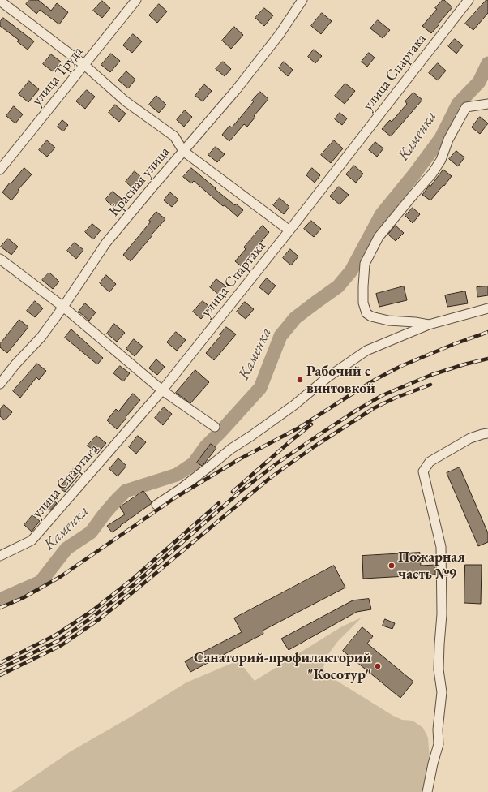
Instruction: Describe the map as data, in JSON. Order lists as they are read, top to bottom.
{
  "streets": {
    "street": ["улица Спартака", "улица Труда", "Красная улица"]
  },
  "water": ["Каменка"],
  "places": ["Рабочий с винтовкой", "Пожарная часть №9", "Санаторий-профилакторий \"Косотур\""]
}
